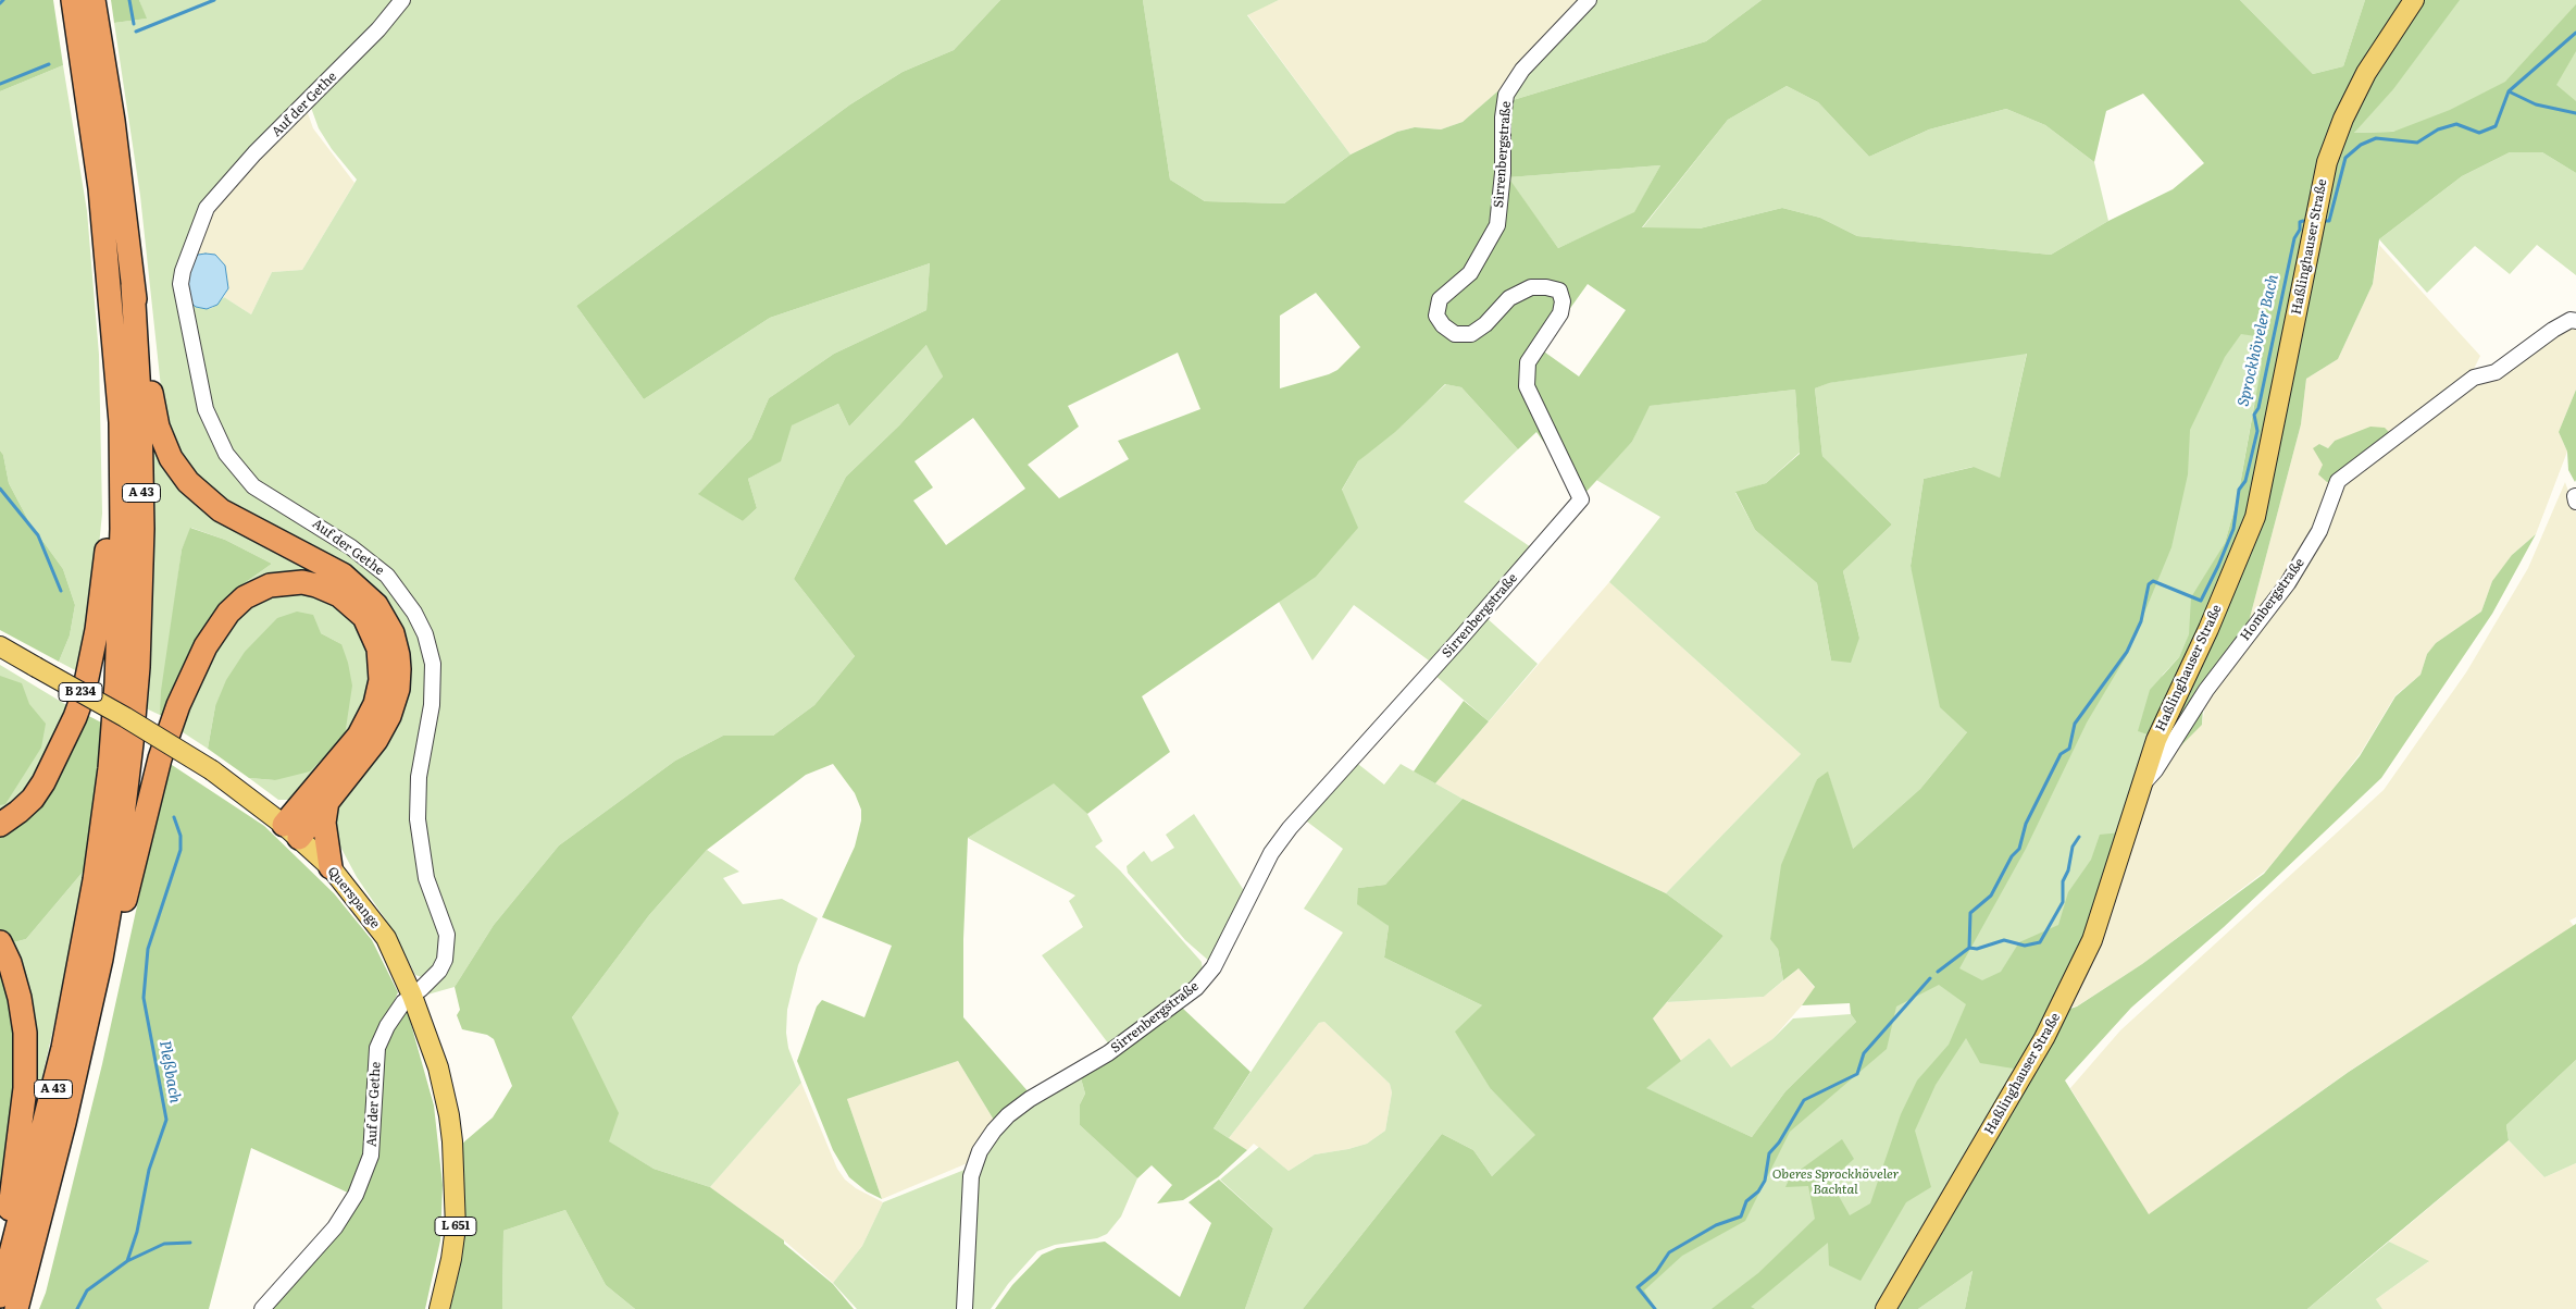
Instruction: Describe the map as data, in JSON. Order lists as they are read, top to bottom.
{
  "streets": {
    "highway": ["A 43"],
    "main road": [
      "Haßlinghauser Straße",
      "B 234",
      "Querspange",
      "L 651"
    ],
    "street": ["Auf der Gethe", "Sirrenbergstraße", "Hombergstraße"]
  },
  "crossings": [
    ["Auf der Gethe", "Querspange"],
    ["Haßlinghauser Straße", "Hombergstraße"]
  ],
  "water": ["Sprockhöveler Bach", "Pleßbach"],
  "parks": ["Oberes Sprockhöveler Bachtal"]
}
